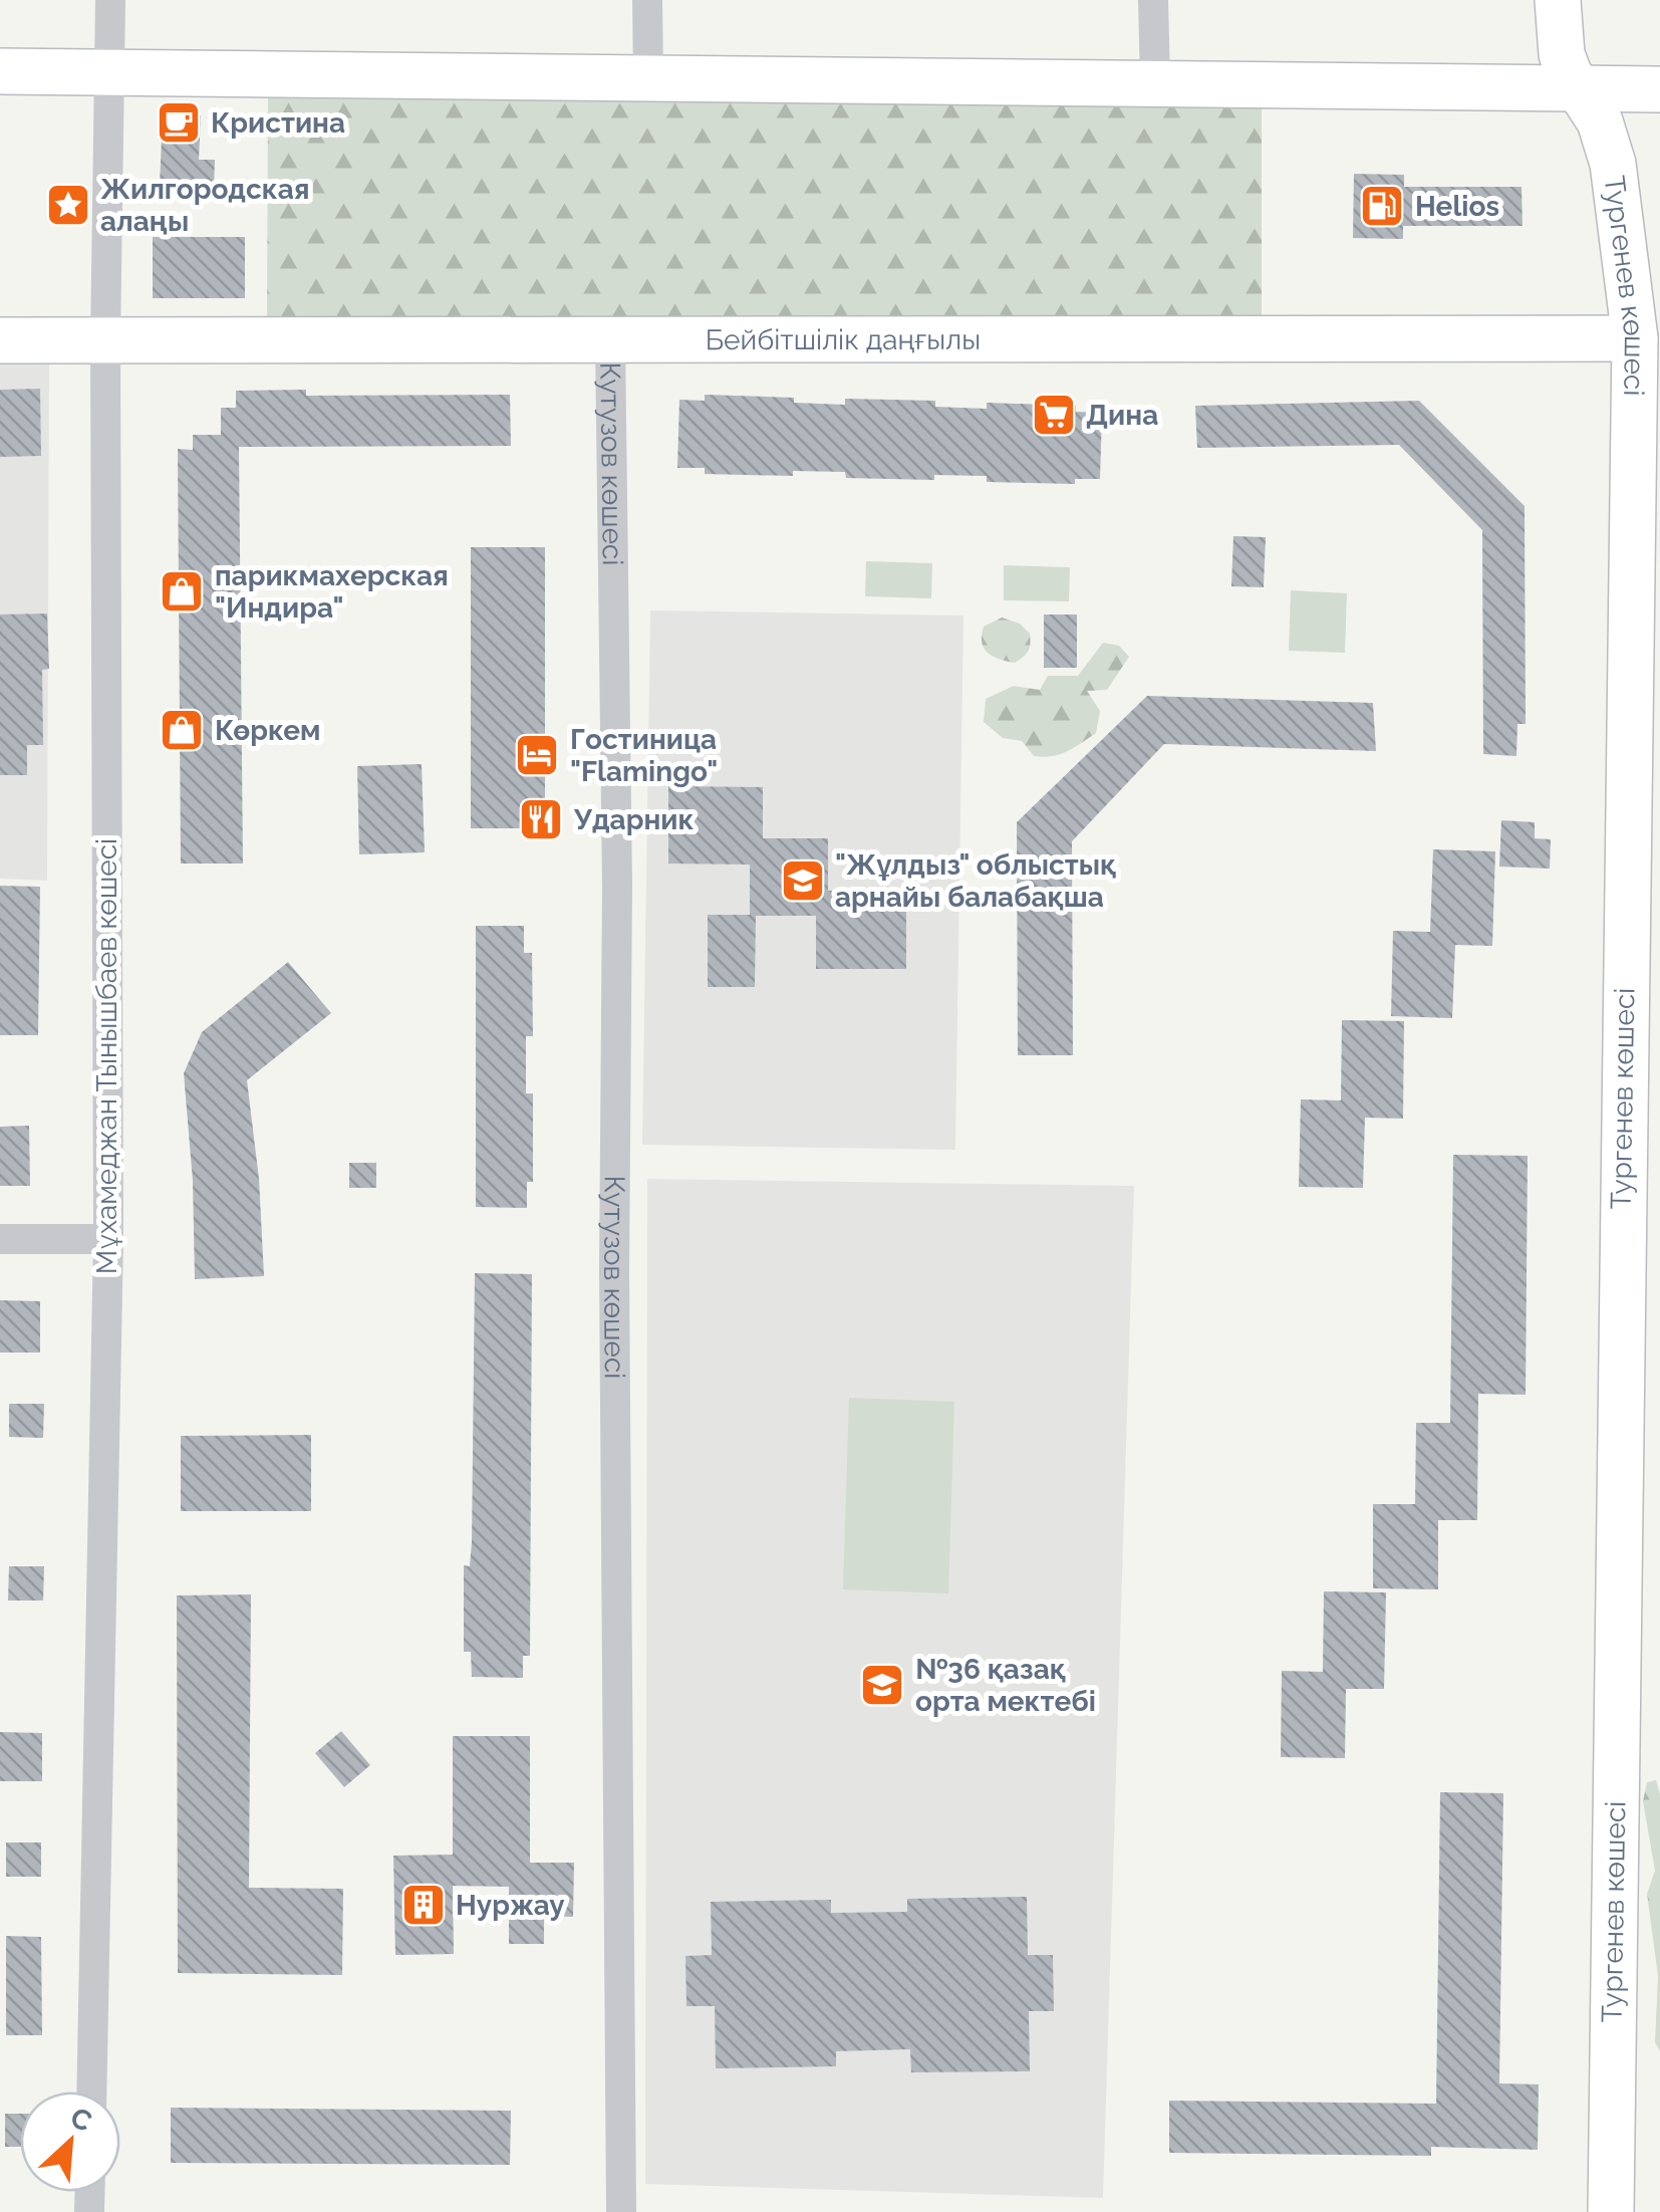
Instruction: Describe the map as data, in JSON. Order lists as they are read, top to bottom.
{
  "streets": {
    "main road": ["Тургенев көшесі", "Бейбітшілік даңғылы"],
    "street": ["Кутузов көшесі", "Мұхамеджан Тынышбаев көшесі"]
  },
  "crossings": [
    ["Тургенев көшесі", "Бейбітшілік даңғылы"],
    ["Бейбітшілік даңғылы", "Кутузов көшесі"],
    ["Бейбітшілік даңғылы", "Мұхамеджан Тынышбаев көшесі"]
  ],
  "places": {
    "cafe": ["Кристина"],
    "place": ["Жилгородская алаңы"],
    "fuel station": ["Helios"],
    "supermarket": ["Дина"],
    "shop": ["парикмахерская \"Индира\"", "Көркем"],
    "hotel": ["Гостиница \"Flamingo\""],
    "restaurant": ["Ударник"],
    "school or university": ["\"Жұлдыз\" облыстық арнайы балабақша", "№36 қазақ орта мектебі"],
    "building": ["Нуржау"]
  },
  "north": "top right"
}
